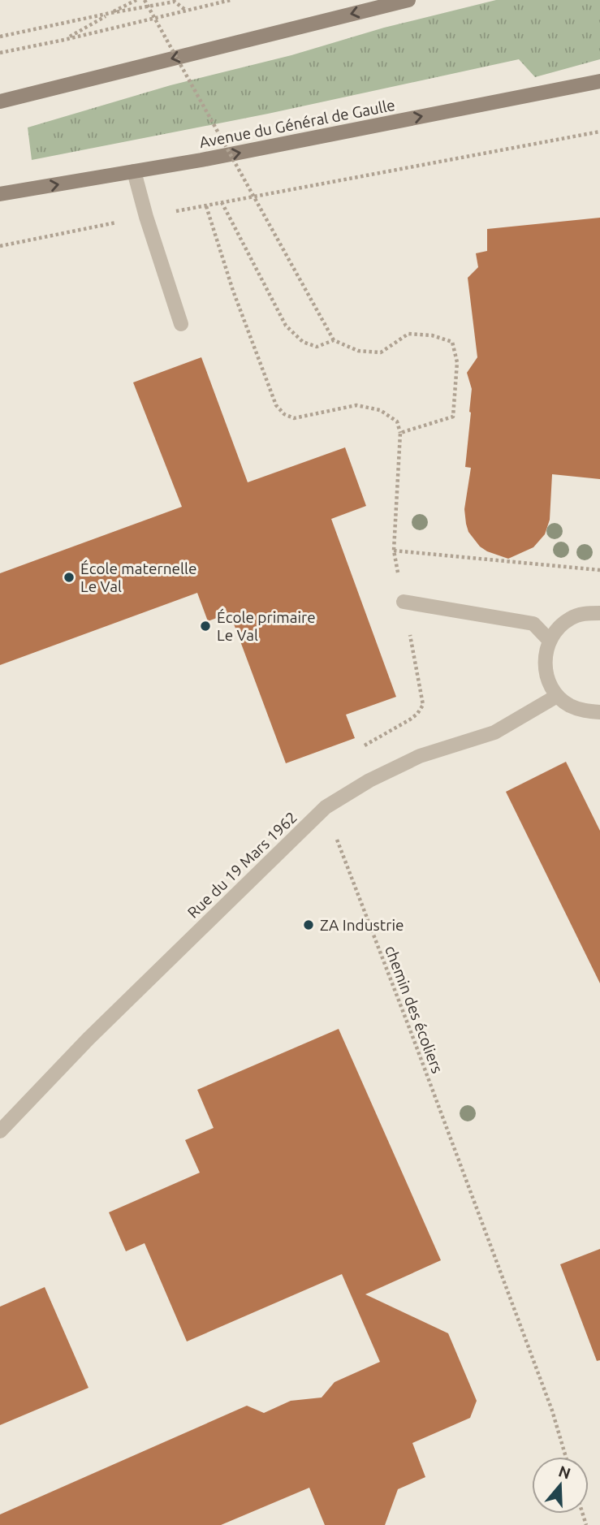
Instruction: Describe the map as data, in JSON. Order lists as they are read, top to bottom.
{
  "streets": {
    "main road": ["Avenue du Général de Gaulle"],
    "street": ["Rue du 19 Mars 1962"],
    "path": ["chemin des écoliers"]
  },
  "crossings": [
    ["Rue du 19 Mars 1962", "chemin des écoliers"]
  ],
  "places": ["École maternelle Le Val", "École primaire Le Val", "ZA Industrie"],
  "north": "top"
}
